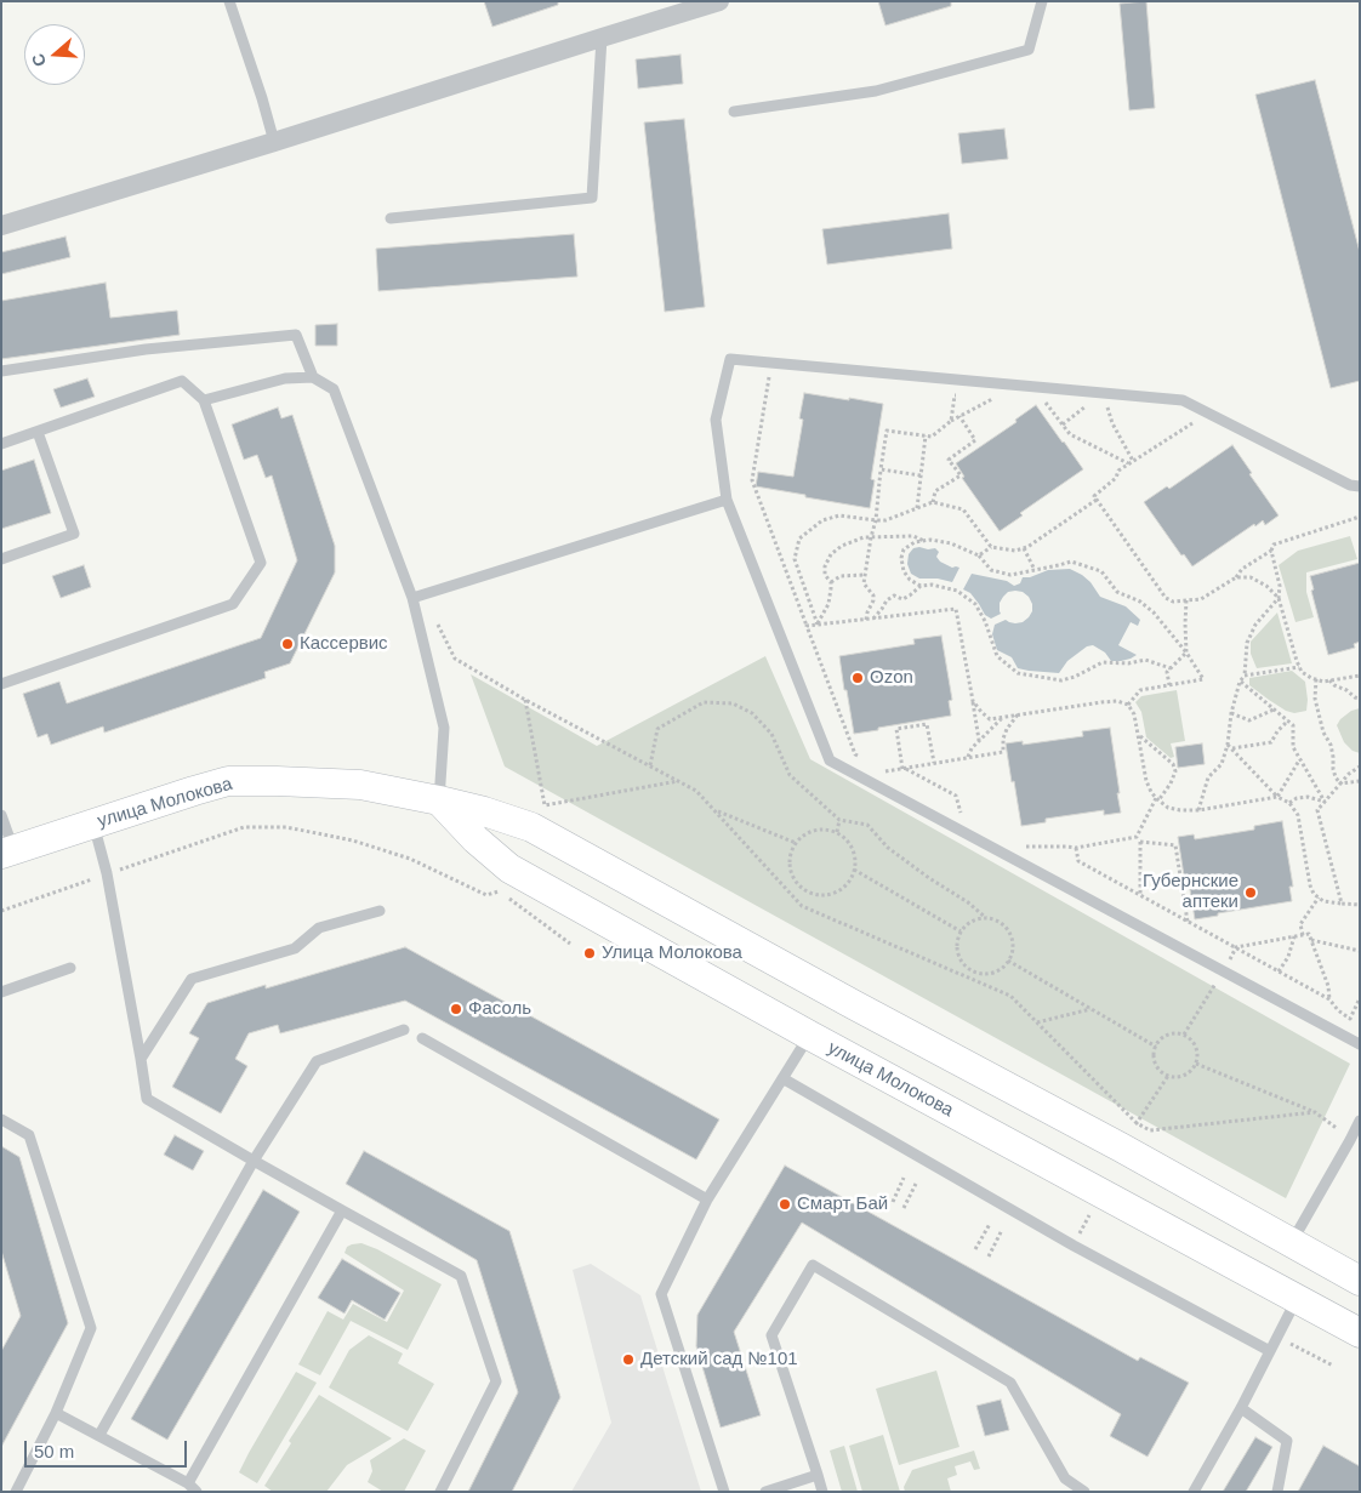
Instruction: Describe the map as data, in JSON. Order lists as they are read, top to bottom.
{
  "streets": {
    "street": ["улица Молокова"]
  },
  "places": [
    "Кассервис",
    "Ozon",
    "Губернские аптеки",
    "Улица Молокова",
    "Фасоль",
    "Смарт Бай",
    "Детский сад №101"
  ],
  "scale_bar": "50 m",
  "north": "left"
}
